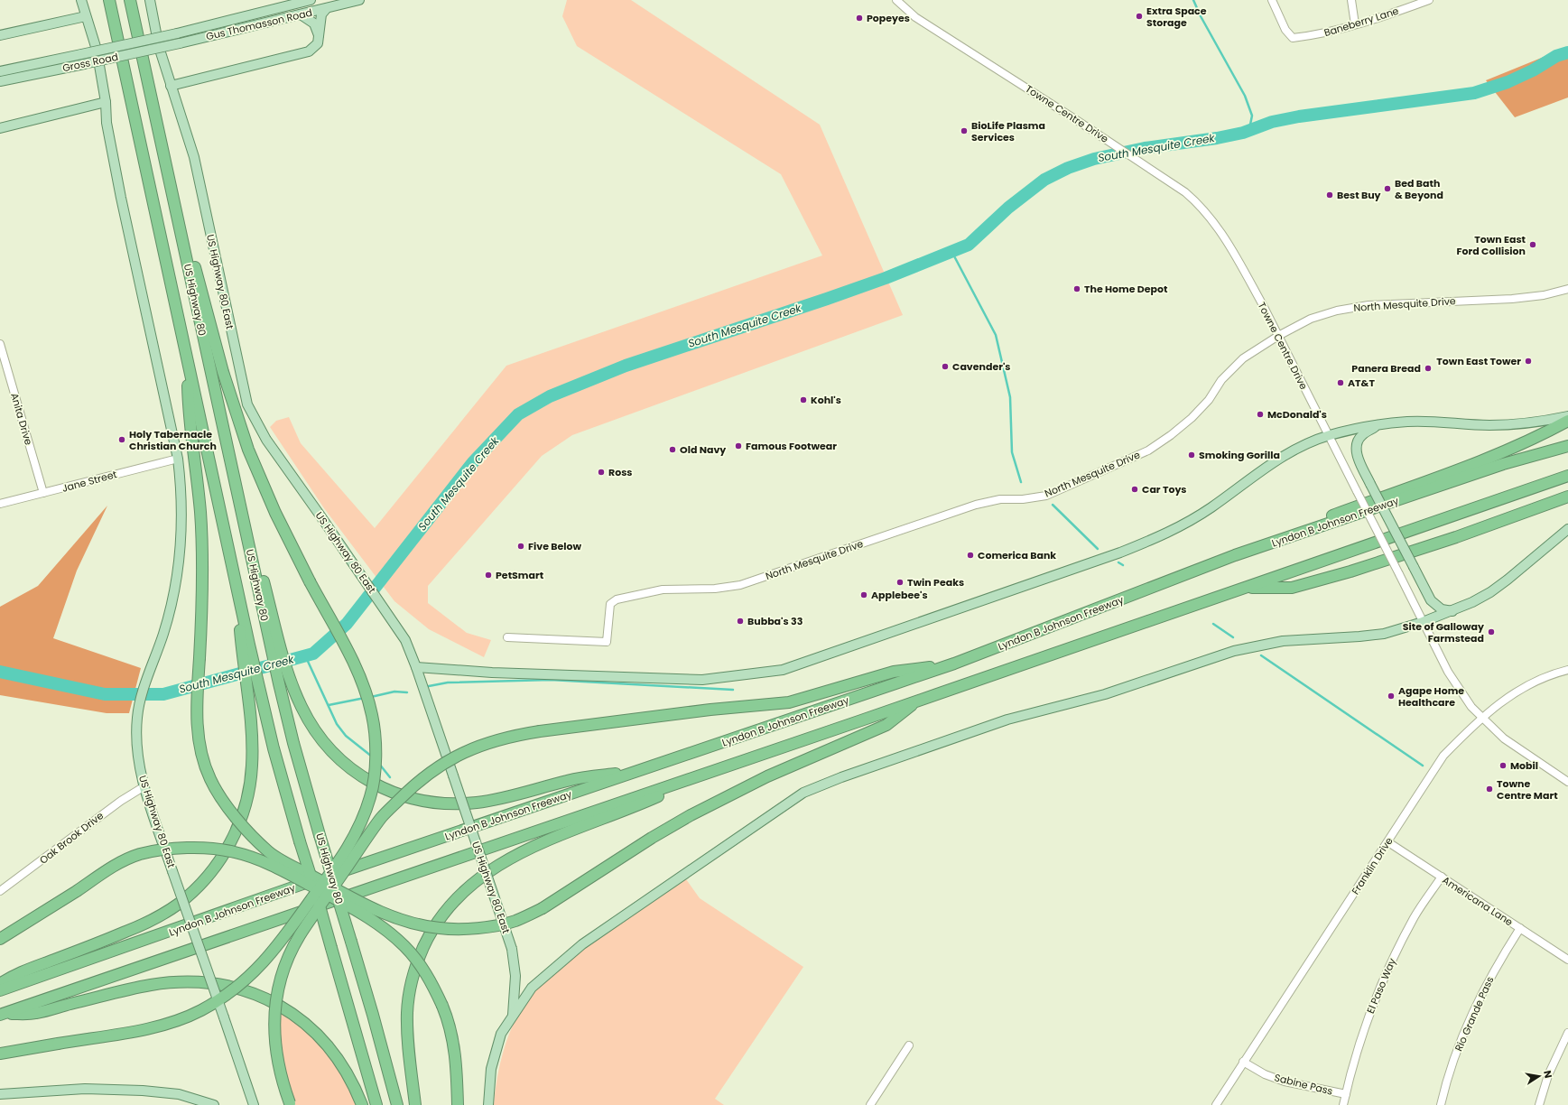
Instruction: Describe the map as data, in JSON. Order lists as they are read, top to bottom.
{
  "streets": {
    "highway": ["US Highway 80", "Lyndon B Johnson Freeway"],
    "main road": ["Gus Thomasson Road", "Gross Road", "US Highway 80 East"],
    "street": [
      "Baneberry Lane",
      "Towne Centre Drive",
      "North Mesquite Drive",
      "Anita Drive",
      "Jane Street",
      "Oak Brook Drive",
      "Franklin Drive",
      "Americana Lane",
      "El Paso Way",
      "Rio Grande Pass",
      "Sabine Pass"
    ]
  },
  "crossings": [
    ["Gus Thomasson Road", "Gross Road"],
    ["Towne Centre Drive", "North Mesquite Drive"],
    ["Towne Centre Drive", "Franklin Drive"],
    ["US Highway 80 East", "Jane Street"],
    ["US Highway 80 East", "Oak Brook Drive"],
    ["Anita Drive", "Jane Street"],
    ["Franklin Drive", "Americana Lane"],
    ["Franklin Drive", "Sabine Pass"],
    ["Americana Lane", "El Paso Way"],
    ["Americana Lane", "Rio Grande Pass"],
    ["El Paso Way", "Sabine Pass"]
  ],
  "water": ["South Mesquite Creek"],
  "places": [
    "Extra Space Storage",
    "Popeyes",
    "BioLife Plasma Services",
    "Bed Bath & Beyond",
    "Best Buy",
    "Town East Ford Collision",
    "The Home Depot",
    "Town East Tower",
    "Cavender's",
    "Panera Bread",
    "AT&T",
    "Kohl's",
    "McDonald's",
    "Holy Tabernacle Christian Church",
    "Famous Footwear",
    "Old Navy",
    "Smoking Gorilla",
    "Ross",
    "Car Toys",
    "Five Below",
    "Comerica Bank",
    "PetSmart",
    "Twin Peaks",
    "Applebee's",
    "Bubba's 33",
    "Site of Galloway Farmstead",
    "Agape Home Healthcare",
    "Mobil",
    "Towne Centre Mart"
  ],
  "north": "right"
}
